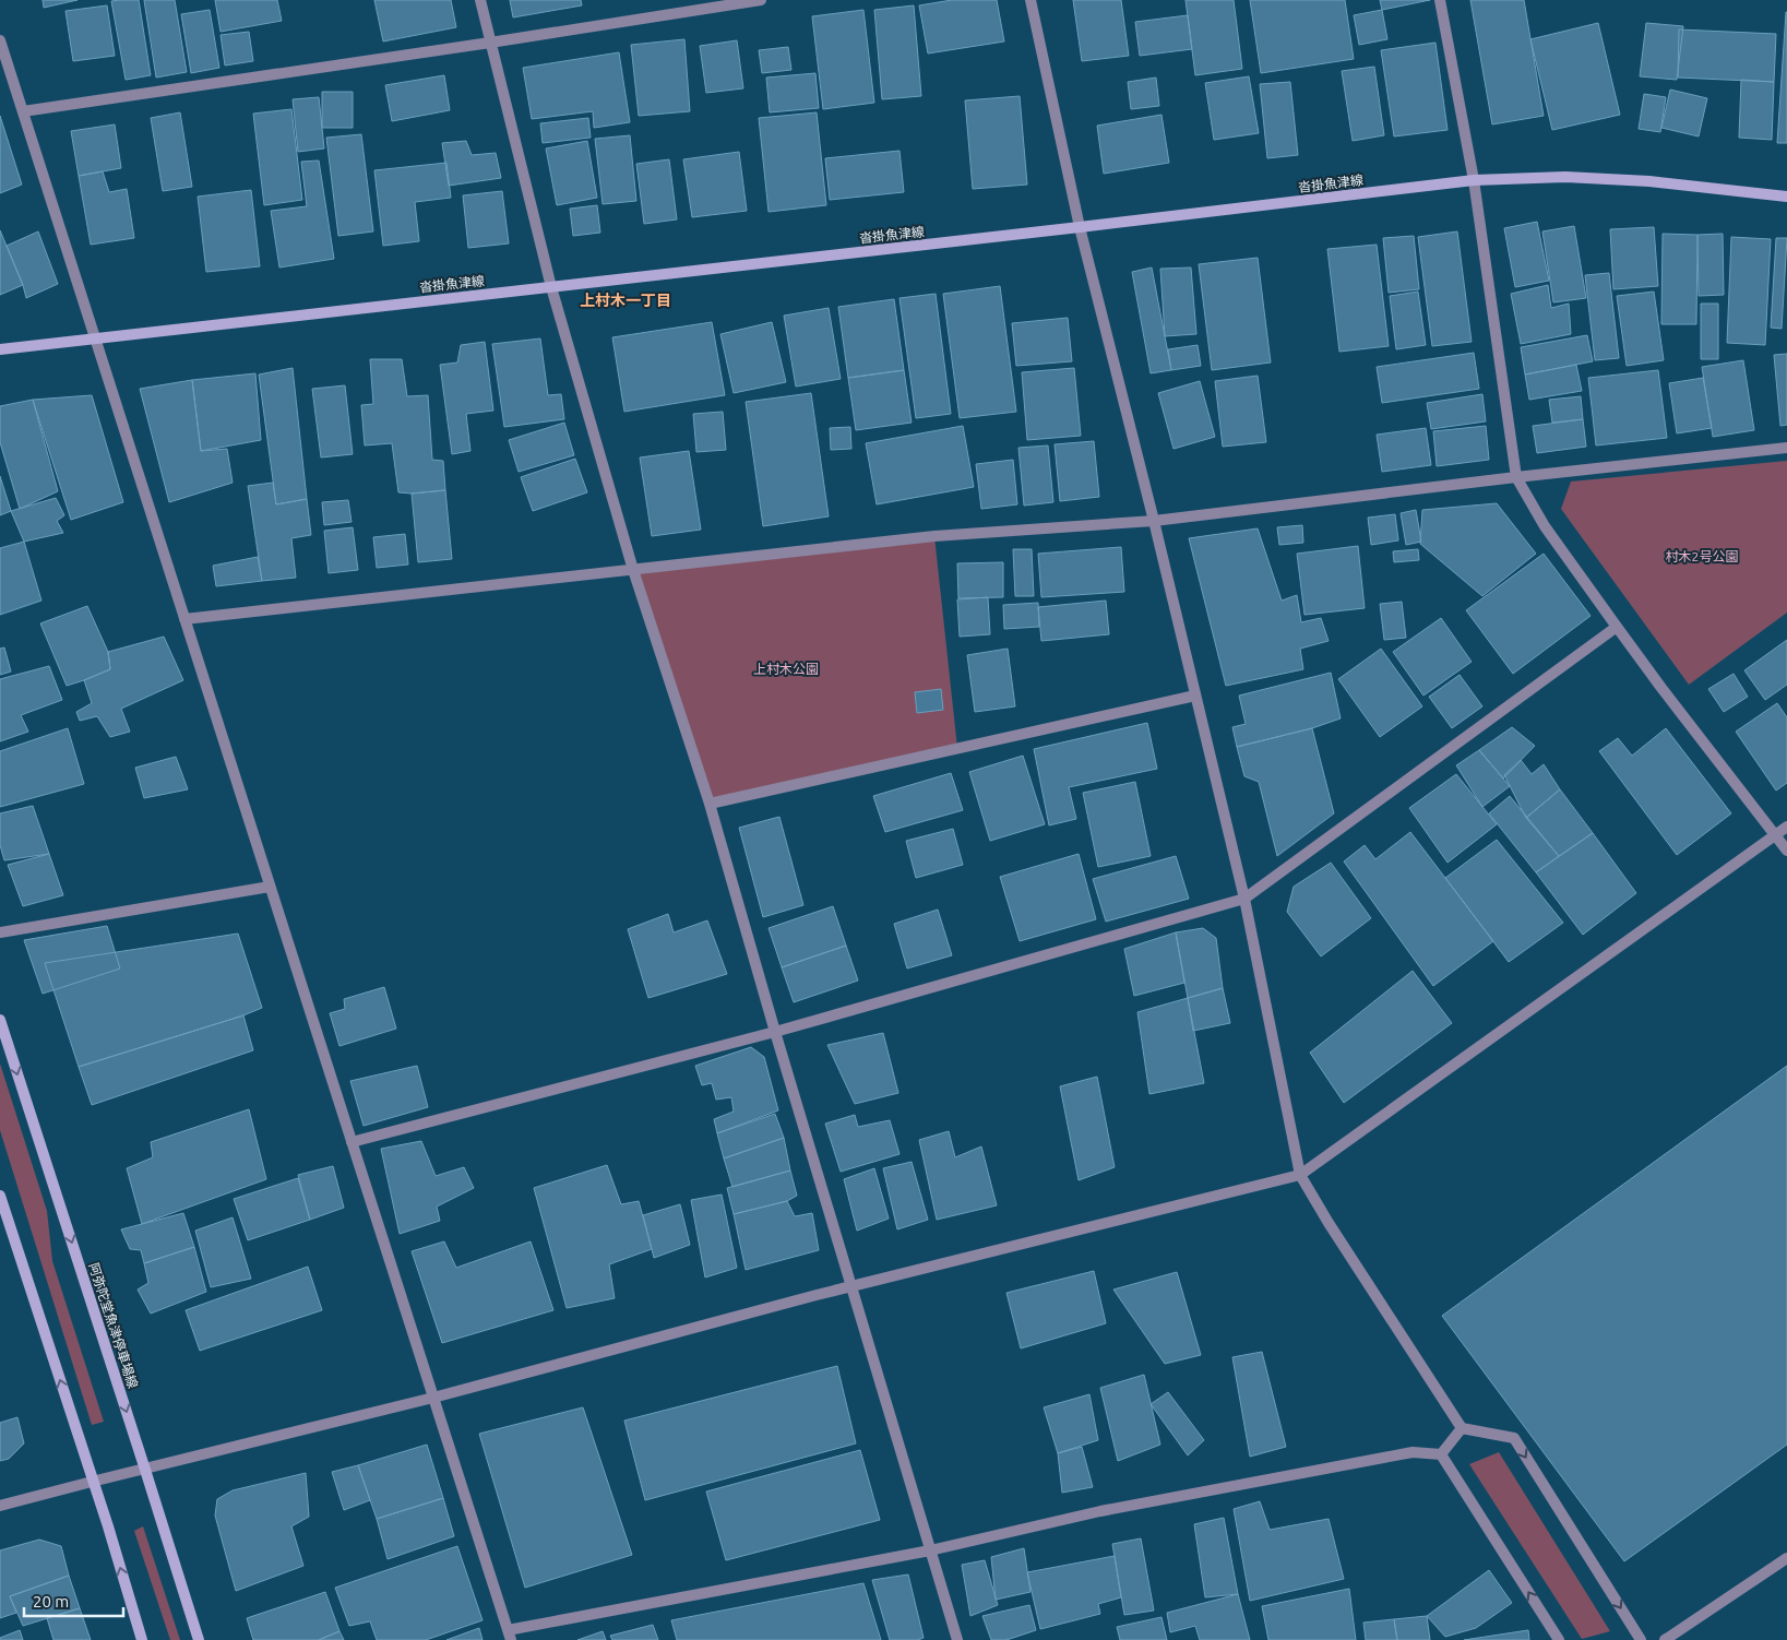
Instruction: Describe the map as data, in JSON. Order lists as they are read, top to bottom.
{
  "streets": {
    "main road": ["沓掛魚津線", "阿弥陀堂魚津停車場線"]
  },
  "districts": ["上村木一丁目"],
  "parks": ["村木2号公園", "上村木公園"],
  "scale_bar": "20 m"
}
